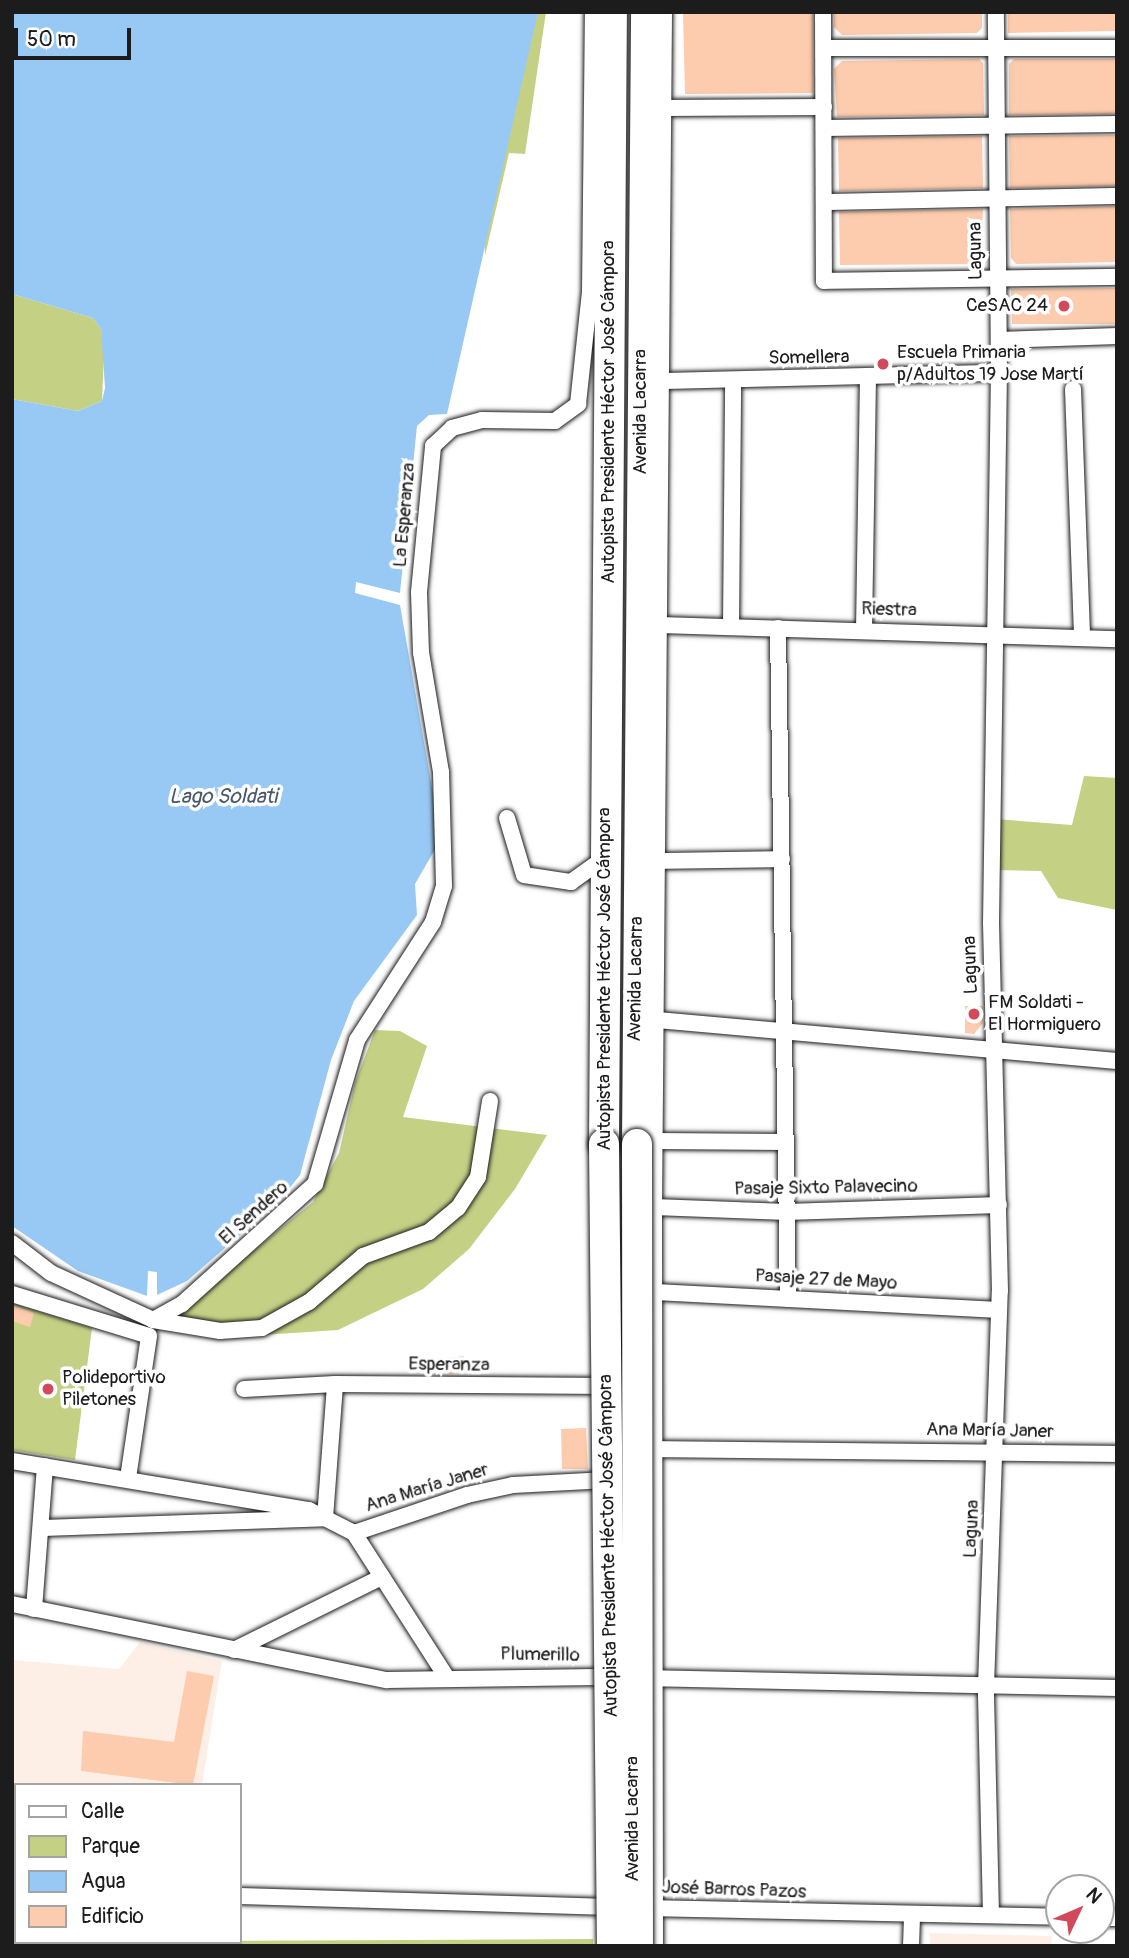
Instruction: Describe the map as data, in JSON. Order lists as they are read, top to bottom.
{
  "streets": {
    "highway": ["Autopista Presidente Héctor José Cámpora"],
    "street": [
      "Laguna",
      "Somellera",
      "Avenida Lacarra",
      "La Esperanza",
      "Riestra",
      "Pasaje Sixto Palavecino",
      "El Sendero",
      "Pasaje 27 de Mayo",
      "Esperanza",
      "Ana María Janer",
      "Plumerillo",
      "José Barros Pazos"
    ]
  },
  "crossings": [
    ["Laguna", "Somellera"],
    ["Laguna", "Riestra"],
    ["Laguna", "Pasaje Sixto Palavecino"],
    ["Laguna", "Pasaje 27 de Mayo"],
    ["Laguna", "Ana María Janer"],
    ["Laguna", "Plumerillo"],
    ["Laguna", "José Barros Pazos"],
    ["Somellera", "Avenida Lacarra"],
    ["Autopista Presidente Héctor José Cámpora", "Avenida Lacarra"],
    ["Avenida Lacarra", "Riestra"],
    ["Avenida Lacarra", "Pasaje Sixto Palavecino"],
    ["Avenida Lacarra", "Pasaje 27 de Mayo"],
    ["Avenida Lacarra", "Esperanza"],
    ["Avenida Lacarra", "Ana María Janer"],
    ["Avenida Lacarra", "Plumerillo"],
    ["Avenida Lacarra", "José Barros Pazos"],
    ["La Esperanza", "El Sendero"]
  ],
  "water": ["Lago Soldati"],
  "places": [
    "CeSAC 24",
    "Escuela Primaria p/Adultos 19 Jose Martí",
    "FM Soldati - El Hormiguero",
    "Polideportivo Piletones"
  ],
  "legend": [
    "Calle",
    "Parque",
    "Agua",
    "Edificio"
  ],
  "scale_bar": "50 m",
  "north": "top right"
}
